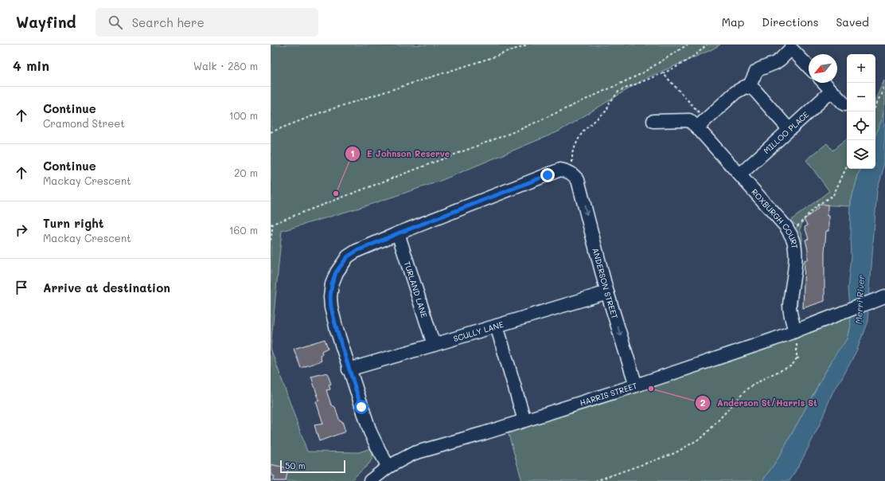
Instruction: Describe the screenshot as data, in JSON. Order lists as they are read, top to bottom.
{
  "streets": {
    "street": [
      "MILLOO PLACE",
      "ROXBURGH COURT",
      "ANDERSON STREET",
      "TURLAND LANE",
      "SCULLY LANE",
      "HARRIS STREET"
    ]
  },
  "crossings": [
    ["MILLOO PLACE", "ROXBURGH COURT"],
    ["ROXBURGH COURT", "HARRIS STREET"],
    ["ANDERSON STREET", "SCULLY LANE"],
    ["ANDERSON STREET", "HARRIS STREET"],
    ["TURLAND LANE", "SCULLY LANE"]
  ],
  "one_way": ["ANDERSON STREET"],
  "water": ["Merri River"],
  "places": ["E Johnson Reserve", "Anderson St/Harris St"],
  "scale_bar": "50 m",
  "north": "bottom left",
  "page": {
    "header": "Wayfind",
    "search": "Search here",
    "nav": ["Map", "Directions", "Saved"],
    "heading": ["4 min", "Walk · 280 m"],
    "map_buttons": ["+", "−"],
    "list": [
      ["Continue", "Cramond Street", "100 m"],
      ["Continue", "Mackay Crescent", "20 m"],
      ["Turn right", "Mackay Crescent", "160 m"],
      "Arrive at destination"
    ],
    "scale": "50 m"
  }
}
